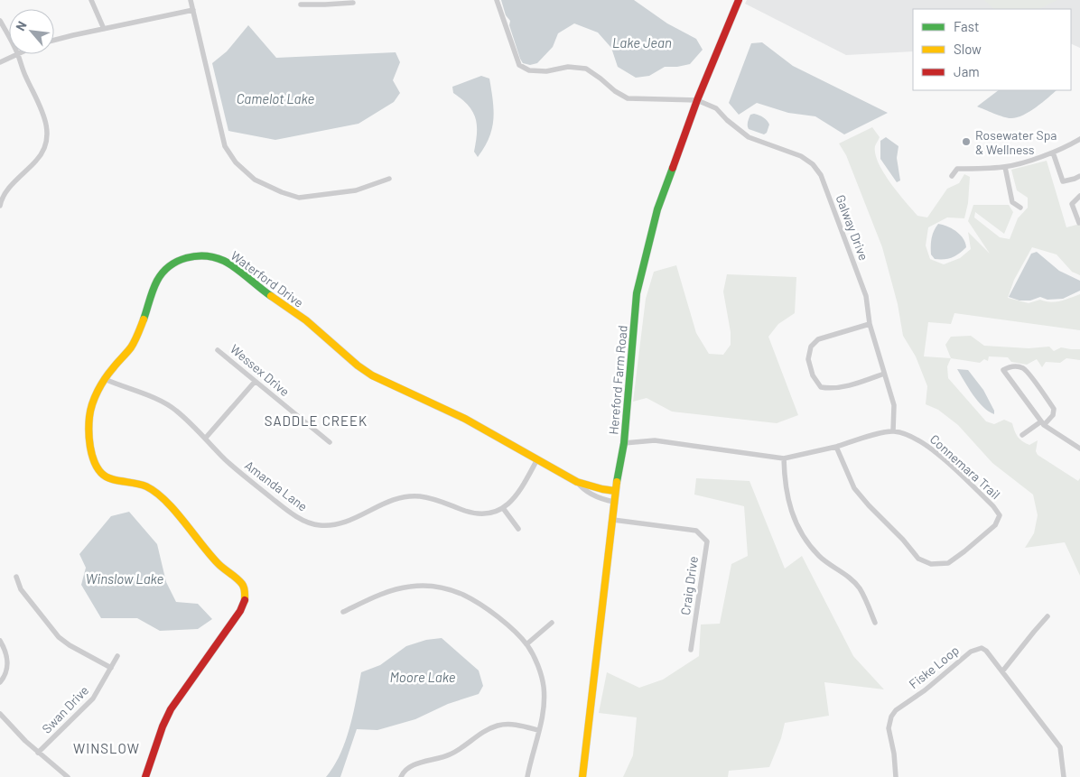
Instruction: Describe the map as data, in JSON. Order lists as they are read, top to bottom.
{
  "streets": {
    "street": [
      "Galway Drive",
      "Waterford Drive",
      "Wessex Drive",
      "Hereford Farm Road",
      "Connemara Trail",
      "Amanda Lane",
      "Craig Drive",
      "Fiske Loop",
      "Swan Drive"
    ]
  },
  "crossings": [
    ["Galway Drive", "Hereford Farm Road"],
    ["Galway Drive", "Connemara Trail"],
    ["Waterford Drive", "Hereford Farm Road"],
    ["Waterford Drive", "Amanda Lane"],
    ["Hereford Farm Road", "Craig Drive"]
  ],
  "districts": ["SADDLE CREEK", "WINSLOW"],
  "water": [
    "Lake Jean",
    "Camelot Lake",
    "Winslow Lake",
    "Moore Lake"
  ],
  "places": ["Rosewater Spa & Wellness"],
  "legend": ["Fast", "Slow", "Jam"],
  "north": "top left"
}
